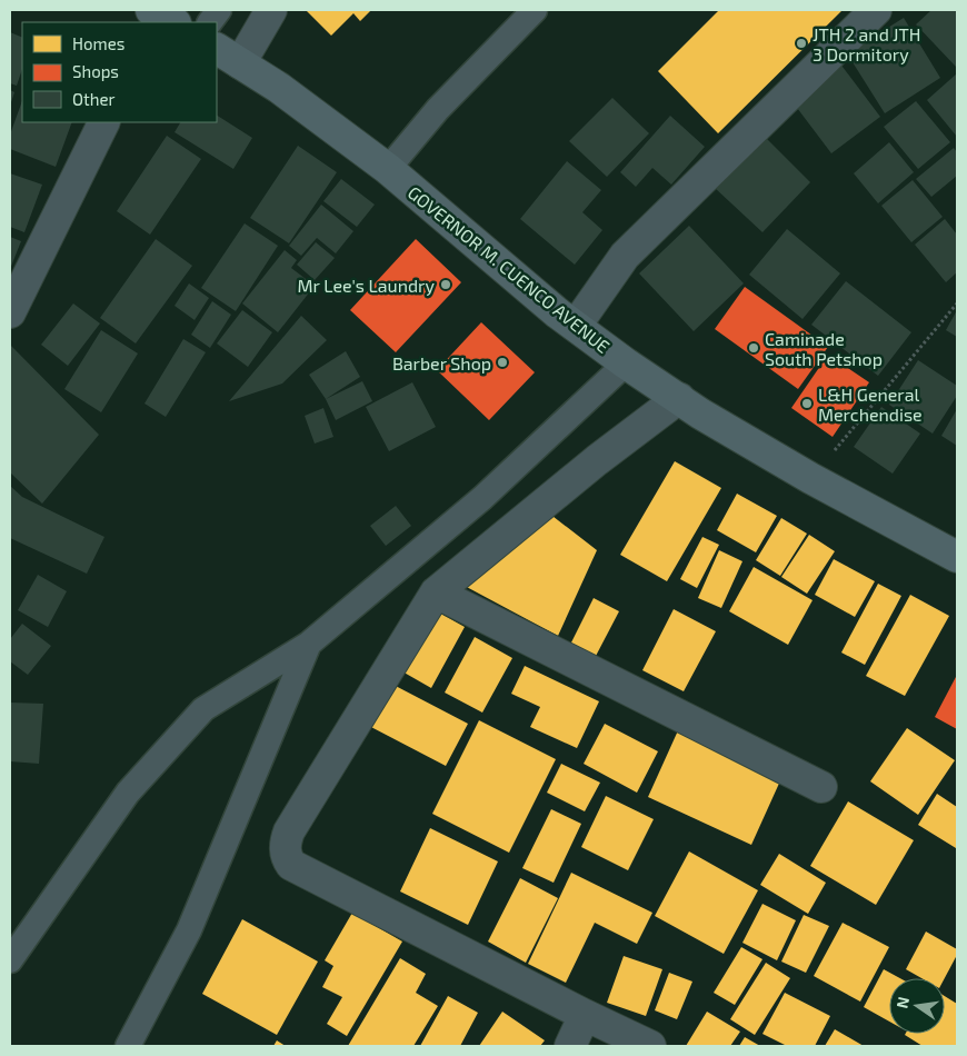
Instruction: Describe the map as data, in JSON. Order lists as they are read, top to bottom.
{
  "streets": {
    "main road": ["GOVERNOR M. CUENCO AVENUE"]
  },
  "places": [
    "JTH 2 and JTH 3 Dormitory",
    "Mr Lee's Laundry",
    "Caminade South Petshop",
    "Barber Shop",
    "L&H General Merchendise"
  ],
  "legend": ["Homes", "Shops", "Other"],
  "north": "left"
}
